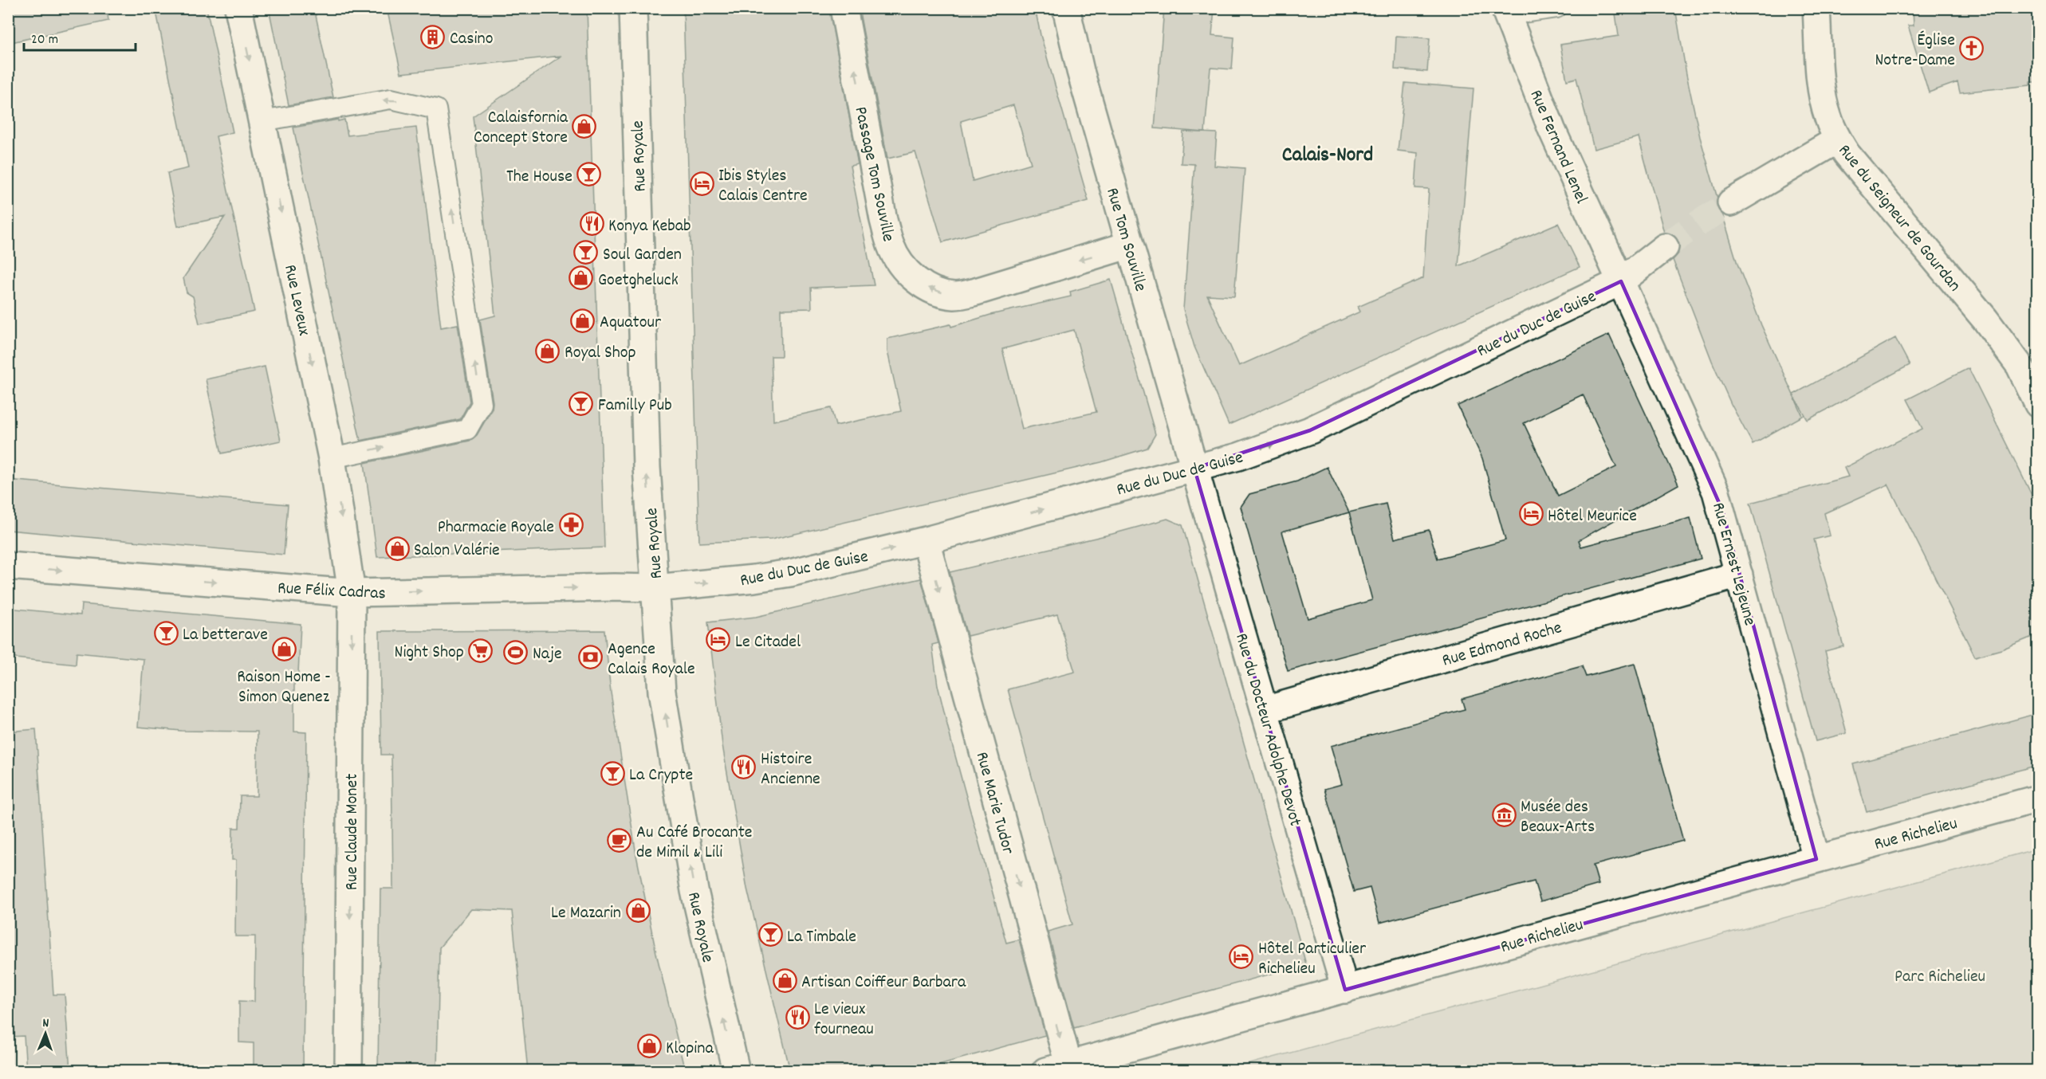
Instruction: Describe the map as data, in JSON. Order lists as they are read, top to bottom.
{
  "streets": {
    "street": [
      "Rue Fernand Lenel",
      "Rue Royale",
      "Passage Tom Souville",
      "Rue du Seigneur de Gourdan",
      "Rue Tom Souville",
      "Rue Leveux",
      "Rue du Duc de Guise",
      "Rue Ernest Lejeune",
      "Rue Félix Cadras",
      "Rue Edmond Roche",
      "Rue du Docteur Adolphe Devot",
      "Rue Marie Tudor",
      "Rue Claude Monet",
      "Rue Richelieu"
    ]
  },
  "crossings": [
    ["Rue Fernand Lenel", "Rue du Duc de Guise"],
    ["Rue Fernand Lenel", "Rue Ernest Lejeune"],
    ["Rue Royale", "Rue du Duc de Guise"],
    ["Rue Royale", "Rue Félix Cadras"],
    ["Passage Tom Souville", "Rue Tom Souville"],
    ["Rue Tom Souville", "Rue du Duc de Guise"],
    ["Rue Tom Souville", "Rue du Docteur Adolphe Devot"],
    ["Rue Leveux", "Rue Félix Cadras"],
    ["Rue Leveux", "Rue Claude Monet"],
    ["Rue du Duc de Guise", "Rue Ernest Lejeune"],
    ["Rue du Duc de Guise", "Rue Félix Cadras"],
    ["Rue du Duc de Guise", "Rue du Docteur Adolphe Devot"],
    ["Rue du Duc de Guise", "Rue Marie Tudor"],
    ["Rue Ernest Lejeune", "Rue Edmond Roche"],
    ["Rue Ernest Lejeune", "Rue Richelieu"],
    ["Rue Félix Cadras", "Rue Claude Monet"],
    ["Rue Edmond Roche", "Rue du Docteur Adolphe Devot"],
    ["Rue du Docteur Adolphe Devot", "Rue Richelieu"],
    ["Rue Marie Tudor", "Rue Richelieu"]
  ],
  "one_way": [
    "Rue Royale",
    "Rue Leveux",
    "Rue du Duc de Guise",
    "Rue Félix Cadras",
    "Rue Marie Tudor",
    "Rue Claude Monet"
  ],
  "districts": ["Calais-Nord"],
  "parks": ["Parc Richelieu"],
  "places": {
    "building": ["Casino"],
    "church": ["Église Notre-Dame"],
    "shop": [
      "Calaisfornia Concept Store",
      "Goetgheluck",
      "Aquatour",
      "Royal Shop",
      "Salon Valérie",
      "Raison Home - Simon Quenez",
      "Le Mazarin",
      "Artisan Coiffeur Barbara",
      "Klopina"
    ],
    "bar": [
      "The House",
      "Soul Garden",
      "Familly Pub",
      "La betterave",
      "La Crypte",
      "La Timbale"
    ],
    "hotel": [
      "Ibis Styles Calais Centre",
      "Hôtel Meurice",
      "Le Citadel",
      "Hôtel Particulier Richelieu"
    ],
    "restaurant": ["Konya Kebab", "Histoire Ancienne", "Le vieux fourneau"],
    "pharmacy": ["Pharmacie Royale"],
    "supermarket": ["Night Shop"],
    "sports": ["Naje"],
    "bank": ["Agence Calais Royale"],
    "museum": ["Musée des Beaux-Arts"],
    "cafe": ["Au Café Brocante de Mimil & Lili"]
  },
  "scale_bar": "20 m",
  "north": "top"
}
